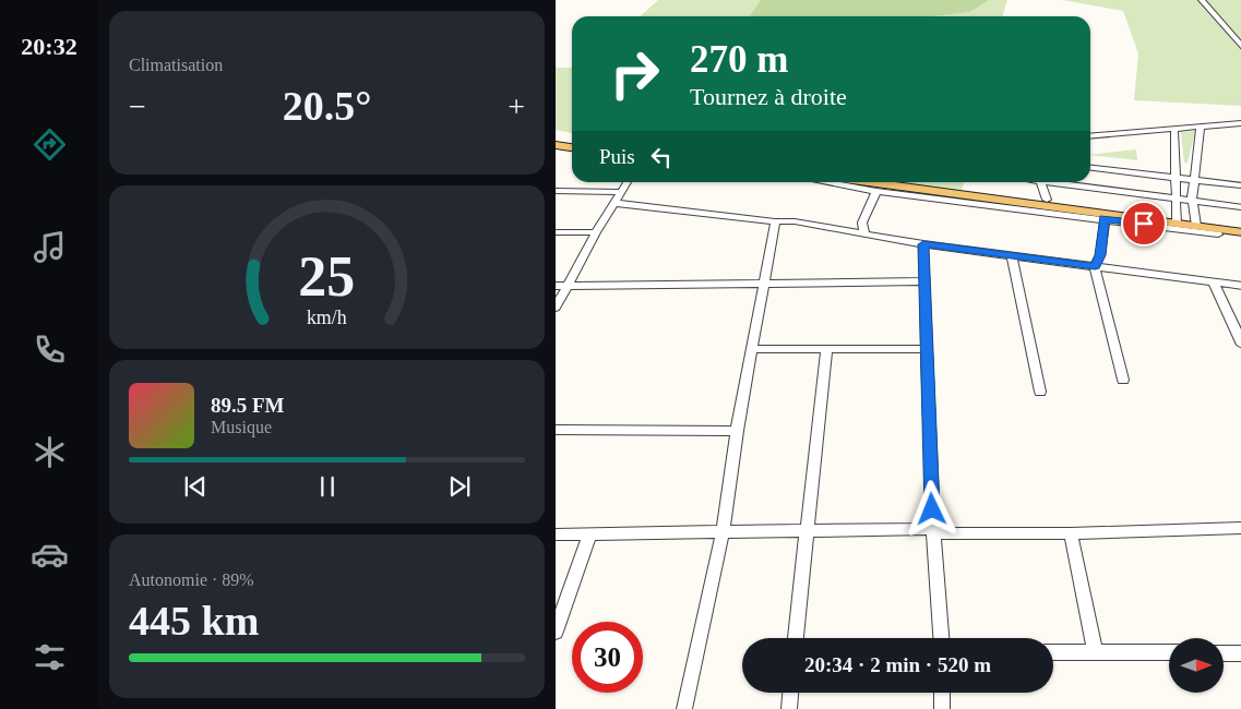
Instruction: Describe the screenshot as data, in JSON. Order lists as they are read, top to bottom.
{
  "north": "right",
  "page": {
    "tabs": "20:32",
    "tile": [
      "Climatisation",
      ["Autonomie · 89%", "445 km"]
    ],
    "turn": ["270 m", "Tournez à droite"],
    "heat": ["−", "20.5°", "+"],
    "then": "Puis",
    "song": ["89.5 FM", "Musique"],
    "limit": "30",
    "trip": "20:34 · 2 min · 520 m",
    "gauge": ["25", "km/h"]
  }
}
